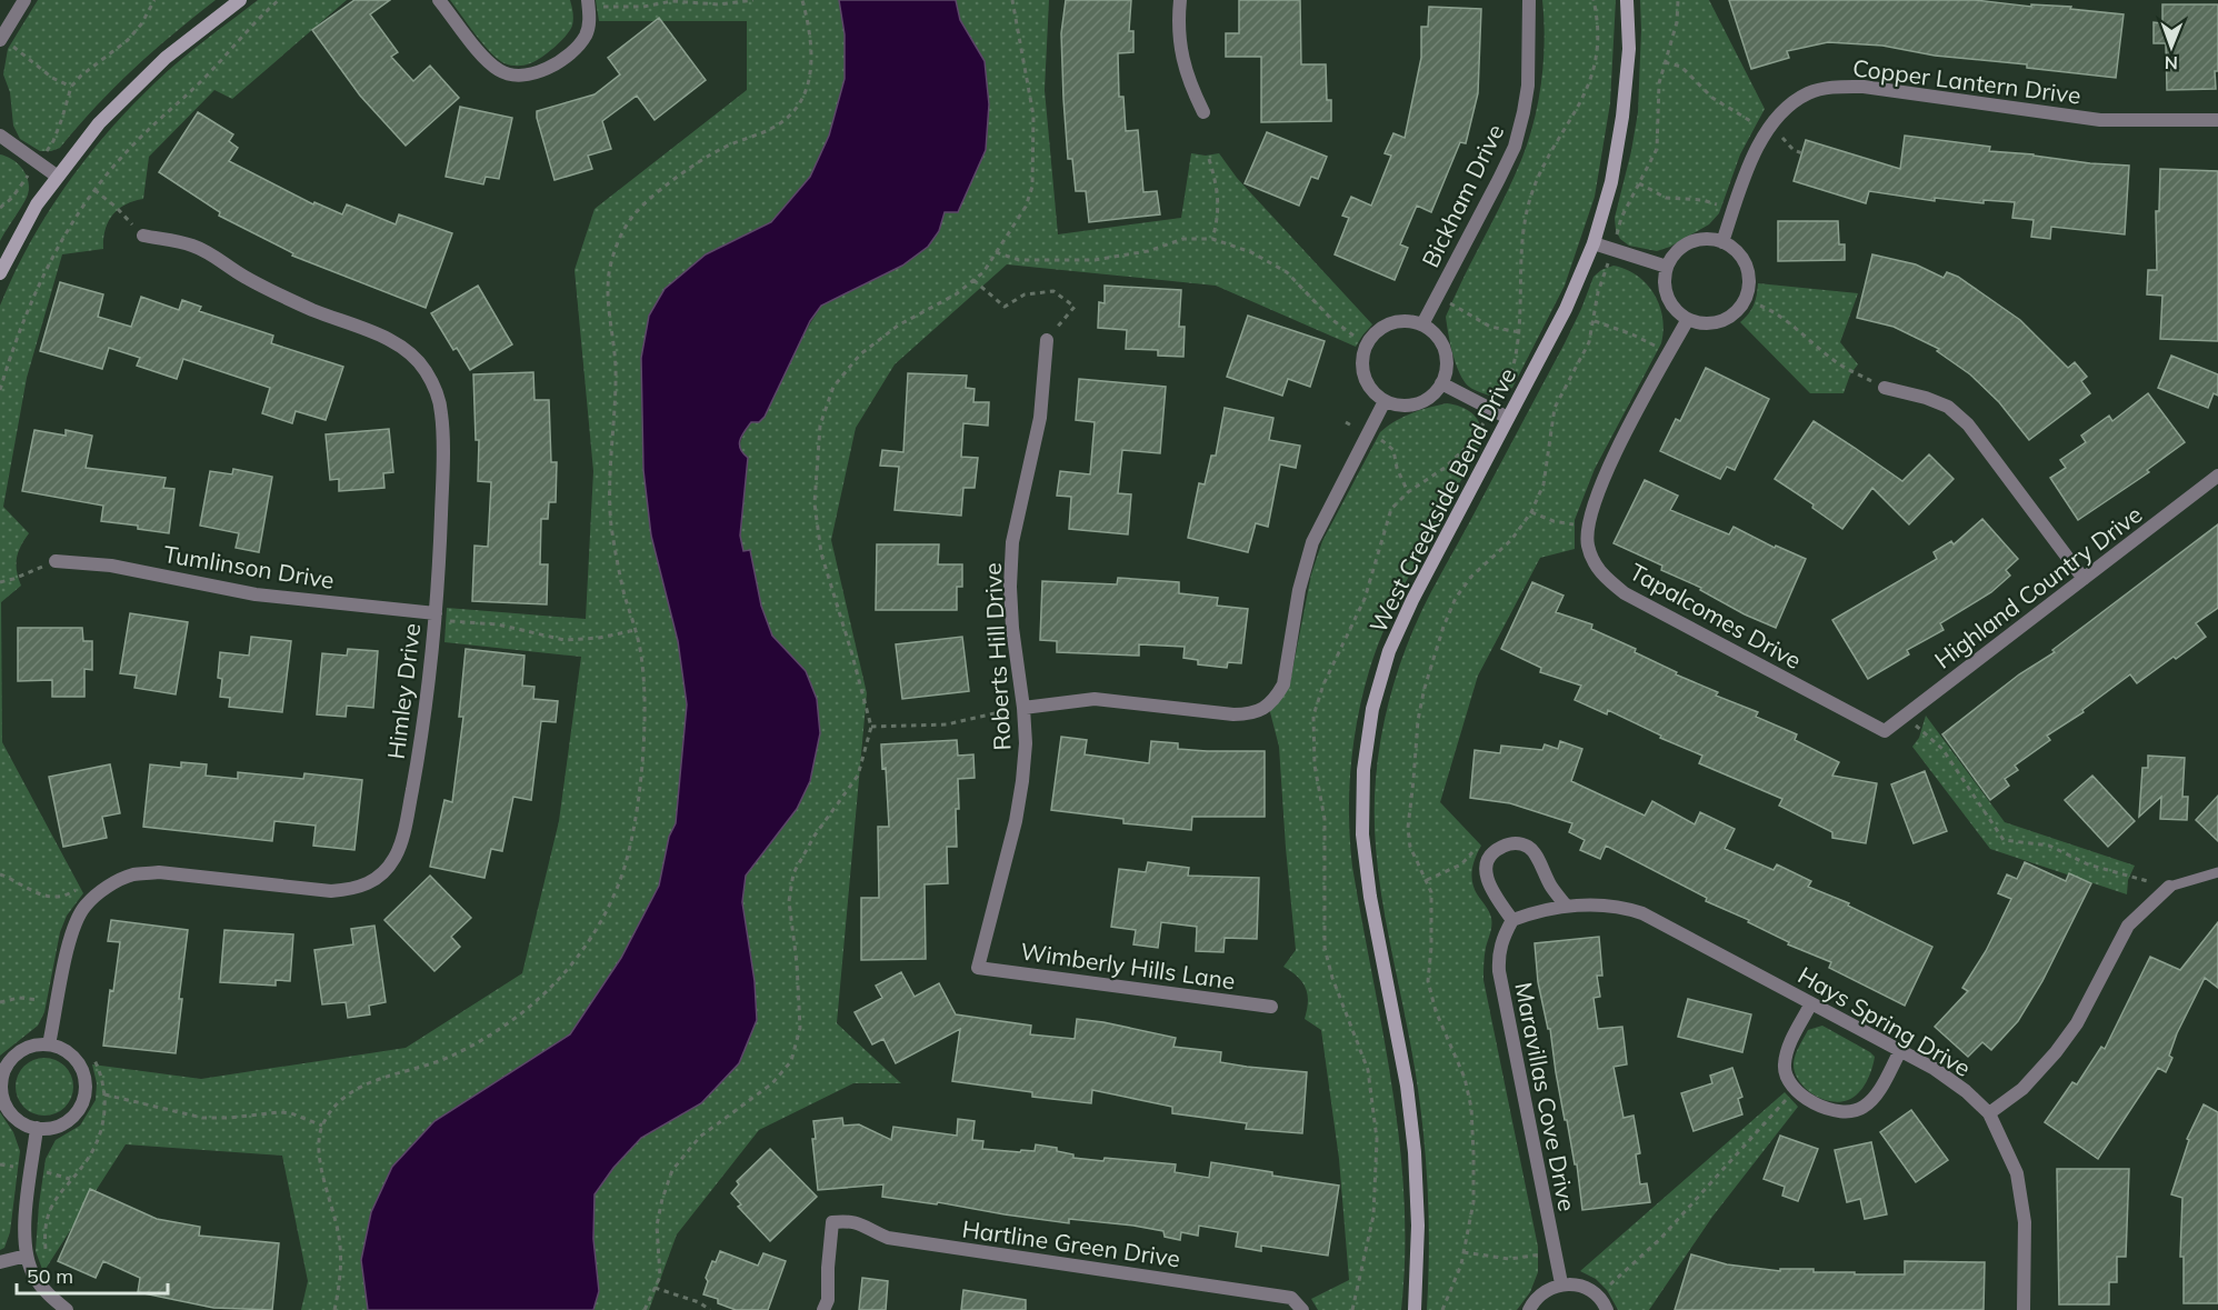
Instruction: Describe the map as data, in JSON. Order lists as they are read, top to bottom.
{
  "streets": {
    "street": [
      "Copper Lantern Drive",
      "Bickham Drive",
      "West Creekside Bend Drive",
      "Tumlinson Drive",
      "Highland Country Drive",
      "Tapalcomes Drive",
      "Roberts Hill Drive",
      "Himley Drive",
      "Wimberly Hills Lane",
      "Hays Spring Drive",
      "Maravillas Cove Drive",
      "Hartline Green Drive"
    ]
  },
  "crossings": [
    ["Copper Lantern Drive", "Tapalcomes Drive"],
    ["Tumlinson Drive", "Himley Drive"],
    ["Highland Country Drive", "Tapalcomes Drive"],
    ["Roberts Hill Drive", "Wimberly Hills Lane"],
    ["Hays Spring Drive", "Maravillas Cove Drive"]
  ],
  "scale_bar": "50 m",
  "north": "bottom"
}
